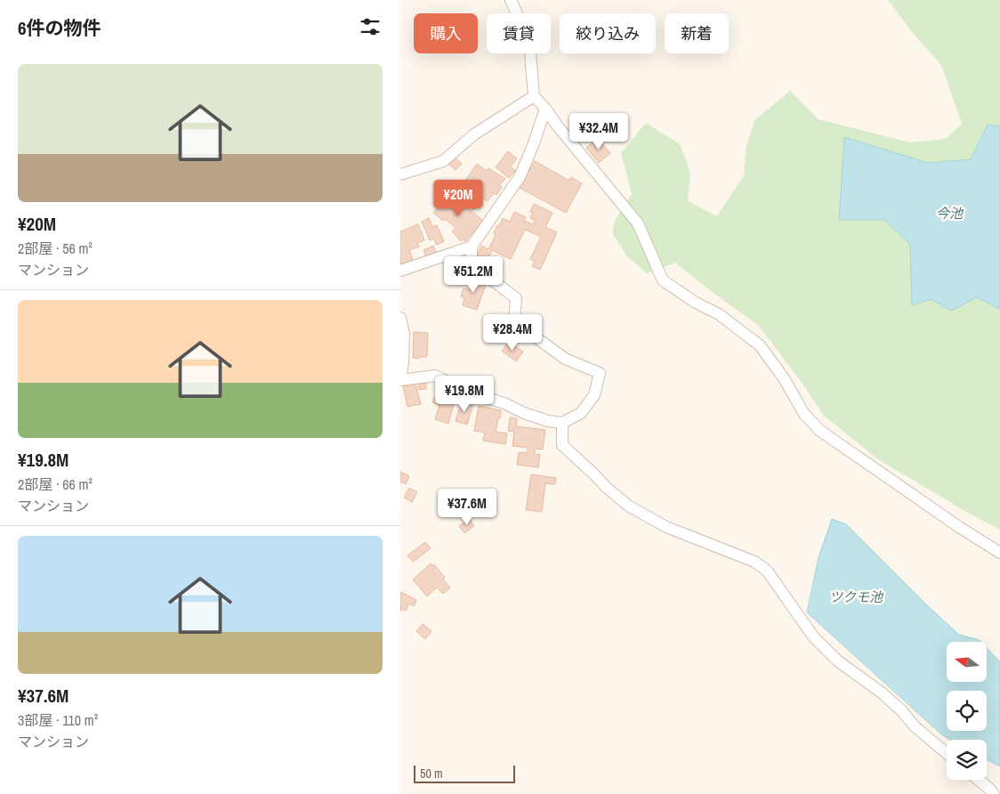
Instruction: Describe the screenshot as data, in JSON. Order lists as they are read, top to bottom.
{
  "water": ["今池", "ツクモ池"],
  "scale_bar": "50 m",
  "north": "left",
  "page": {
    "heading": "6件の物件",
    "chip": [
      "購入",
      "賃貸",
      "絞り込み",
      "新着"
    ],
    "list": [
      {
        "name": "¥20M",
        "note": "2部屋 · 56 m² · マンション"
      },
      {
        "name": "¥19.8M",
        "note": "2部屋 · 66 m² · マンション"
      },
      {
        "name": "¥37.6M",
        "note": "3部屋 · 110 m² · マンション"
      }
    ],
    "price": [
      "¥32.4M",
      "¥20M",
      "¥51.2M",
      "¥28.4M",
      "¥19.8M",
      "¥37.6M"
    ],
    "scale": "50 m"
  }
}
